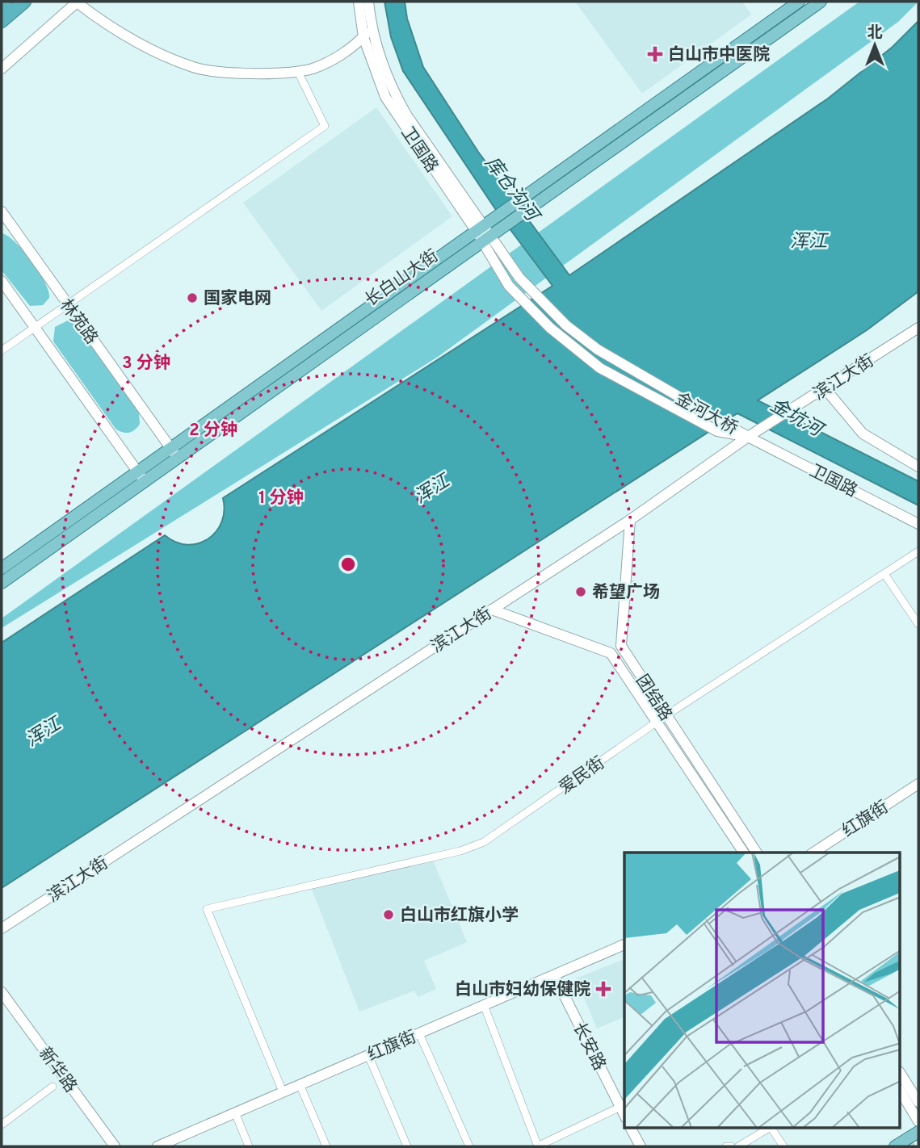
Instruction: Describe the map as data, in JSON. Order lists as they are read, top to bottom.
{
  "streets": {
    "main road": ["长白山大街"],
    "street": [
      "卫国路",
      "林苑路",
      "滨江大街",
      "金河大桥",
      "团结路",
      "爱民街",
      "红旗街",
      "长安路",
      "新华路"
    ]
  },
  "crossings": [
    ["卫国路", "长白山大街"],
    ["卫国路", "滨江大街"],
    ["卫国路", "金河大桥"],
    ["长白山大街", "林苑路"],
    ["滨江大街", "金河大桥"],
    ["团结路", "爱民街"],
    ["爱民街", "红旗街"],
    ["红旗街", "长安路"]
  ],
  "water": ["库仓沟河", "浑江", "金坑河"],
  "places": {
    "health": ["白山市中医院", "白山市妇幼保健院"],
    "other": ["国家电网", "希望广场", "白山市红旗小学"]
  },
  "north": "top",
  "rings": ["3 分钟", "2 分钟", "1 分钟"]
}
